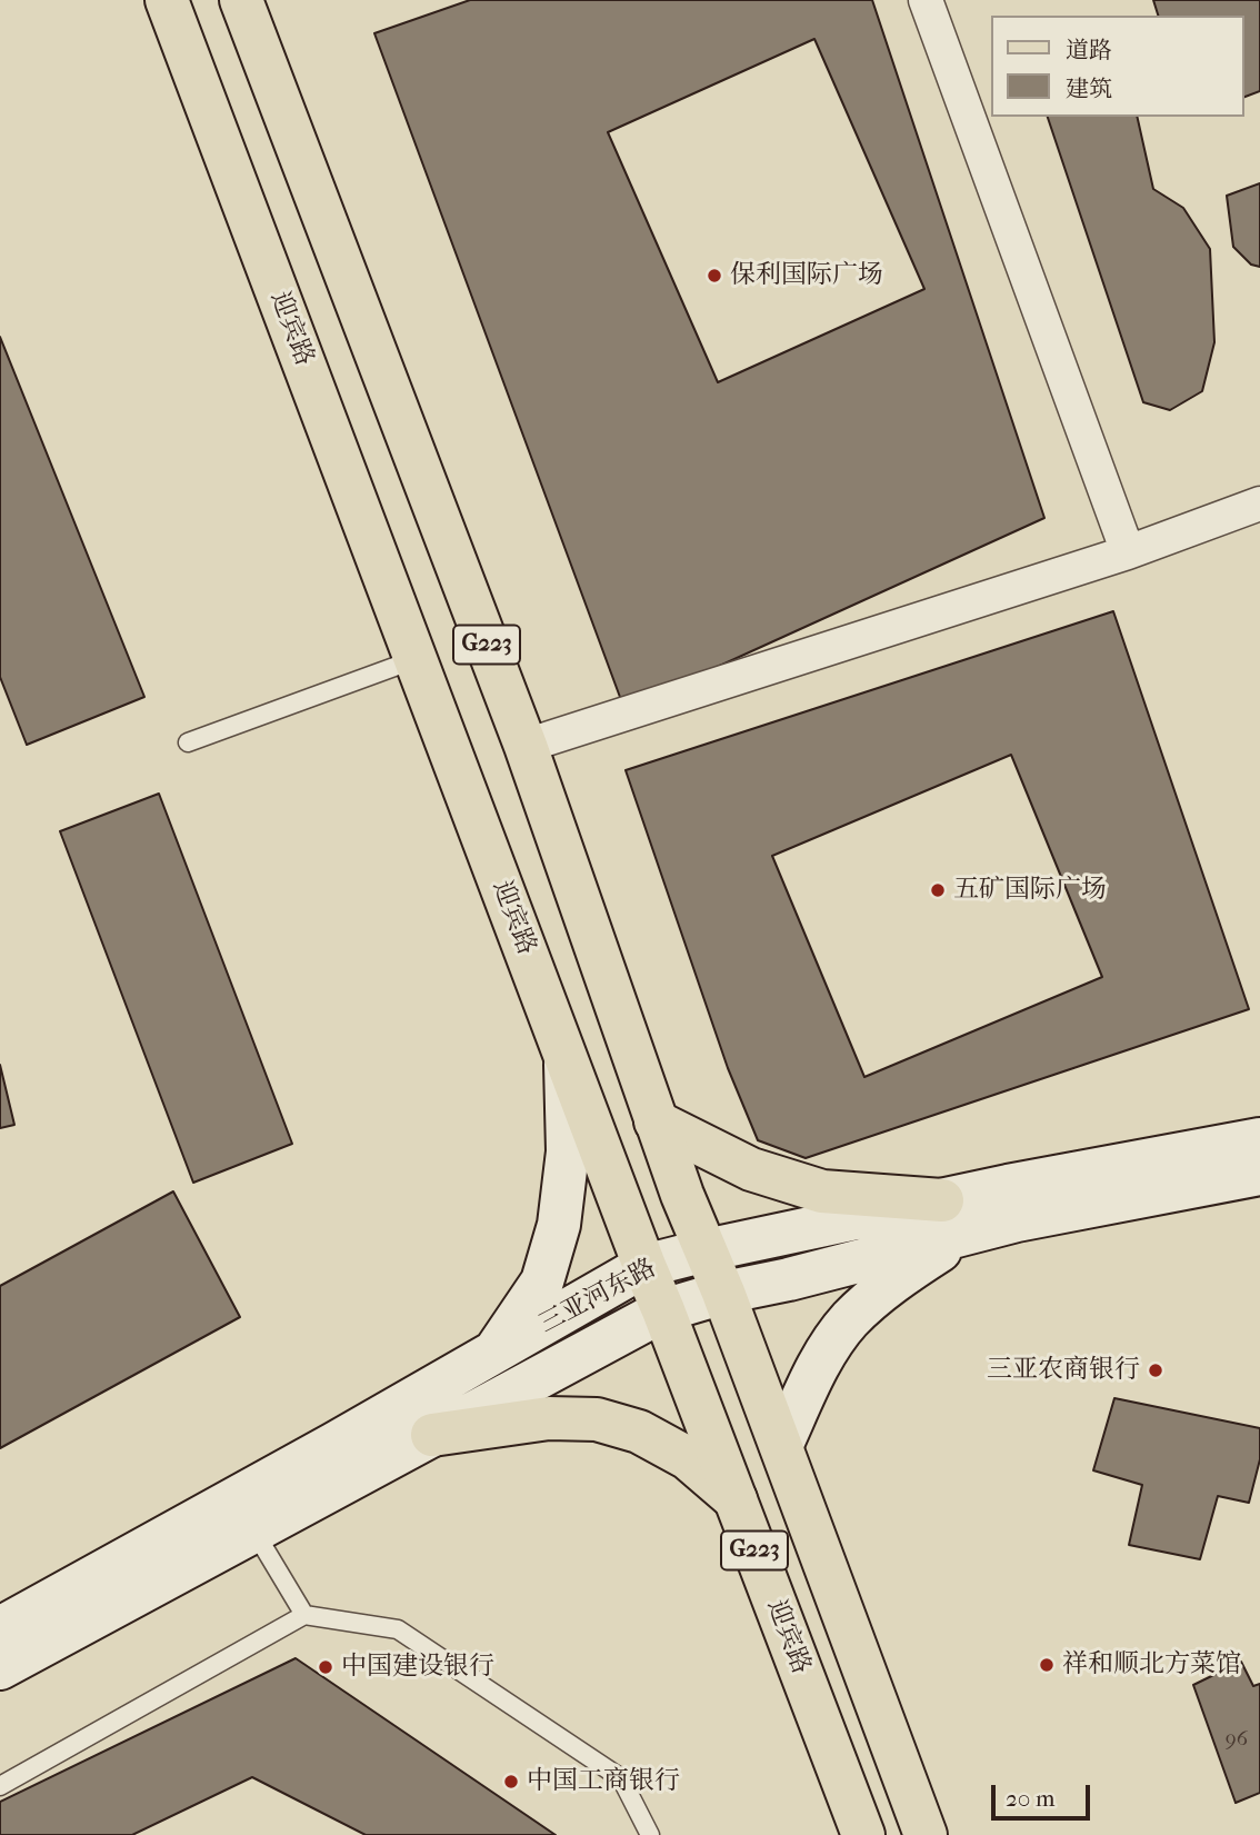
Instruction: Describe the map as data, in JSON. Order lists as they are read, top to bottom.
{
  "streets": {
    "main road": ["迎宾路", "G223", "三亚河东路"]
  },
  "crossings": [
    ["迎宾路", "三亚河东路"],
    ["G223", "三亚河东路"]
  ],
  "places": [
    "保利国际广场",
    "五矿国际广场",
    "三亚农商银行",
    "祥和顺北方菜馆",
    "中国建设银行",
    "中国工商银行"
  ],
  "house_numbers": ["96"],
  "legend": ["道路", "建筑"],
  "scale_bar": "20 m"
}
